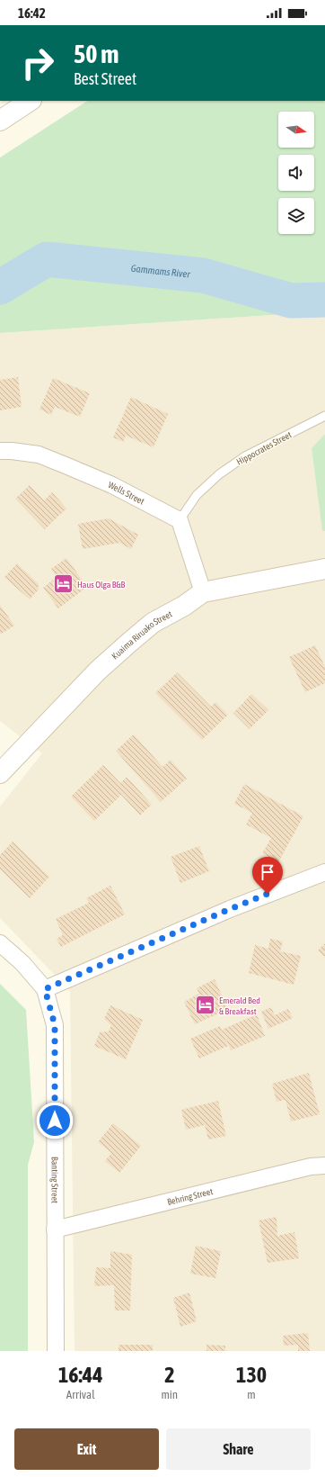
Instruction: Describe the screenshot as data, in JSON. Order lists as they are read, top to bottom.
{
  "streets": {
    "street": [
      "Wells Street",
      "Kuaima Riruako Street",
      "Banting Street",
      "Behring Street"
    ],
    "lane": ["Hippocrates Street"]
  },
  "crossings": [
    ["Hippocrates Street", "Wells Street"],
    ["Banting Street", "Behring Street"]
  ],
  "water": ["Gammams River"],
  "places": {
    "hotel": ["Haus Olga B&B", "Emerald Bed & Breakfast"]
  },
  "north": "right",
  "page": {
    "status": "16:42",
    "turn": ["50 m", "Best Street"],
    "eta": [
      "16:44",
      "Arrival",
      "2",
      "min",
      "130",
      "m"
    ],
    "buttons": ["Exit", "Share"]
  }
}
